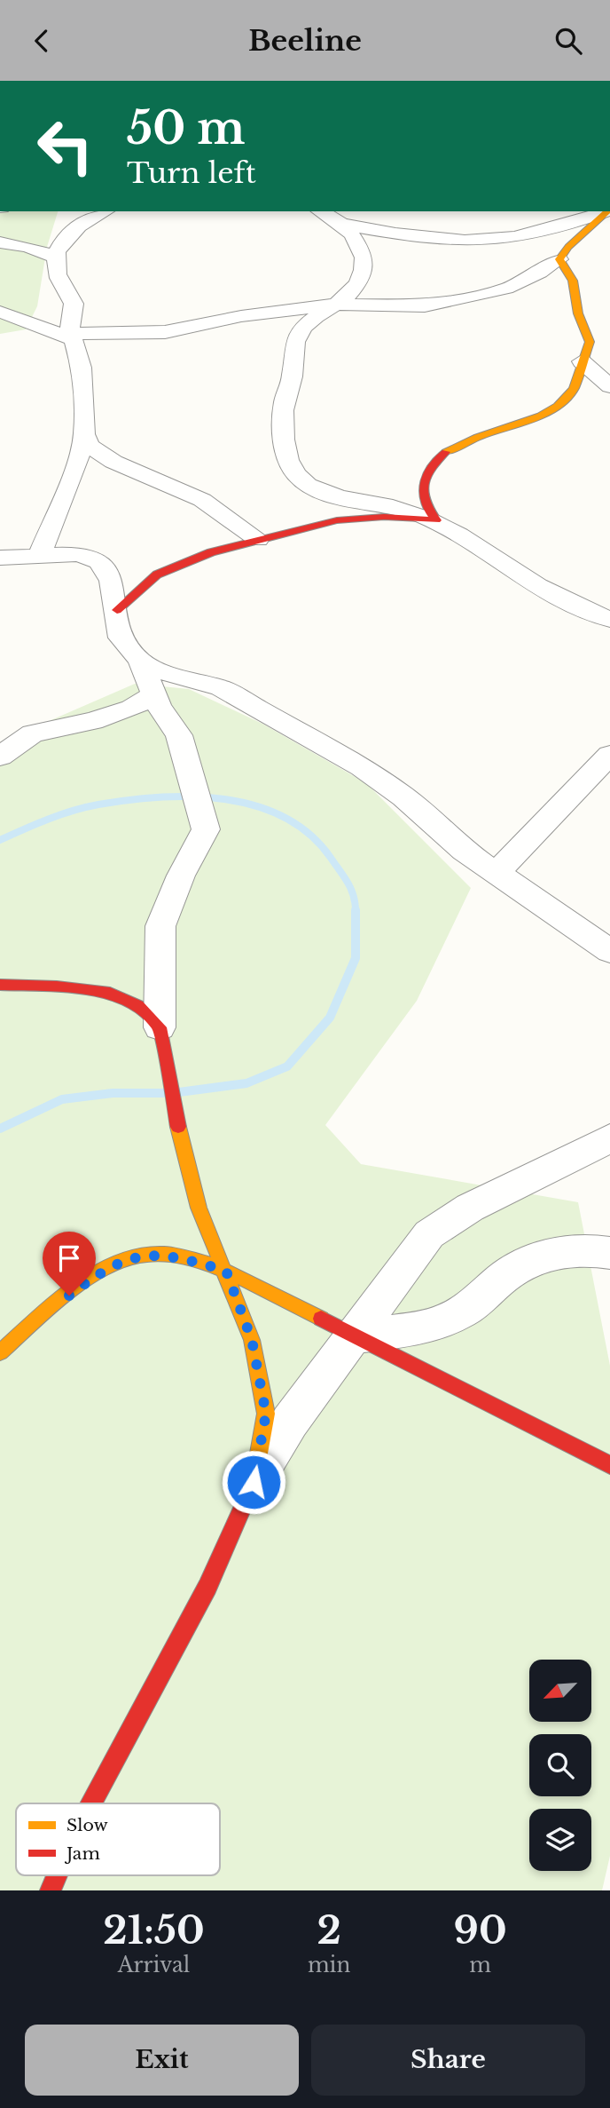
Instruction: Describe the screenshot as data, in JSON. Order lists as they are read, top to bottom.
{
  "legend": ["Slow", "Jam"],
  "north": "bottom left",
  "page": {
    "header": "Beeline",
    "turn": ["50 m", "Turn left"],
    "eta": [
      "21:50",
      "Arrival",
      "2",
      "min",
      "90",
      "m"
    ],
    "buttons": ["Exit", "Share"]
  }
}
